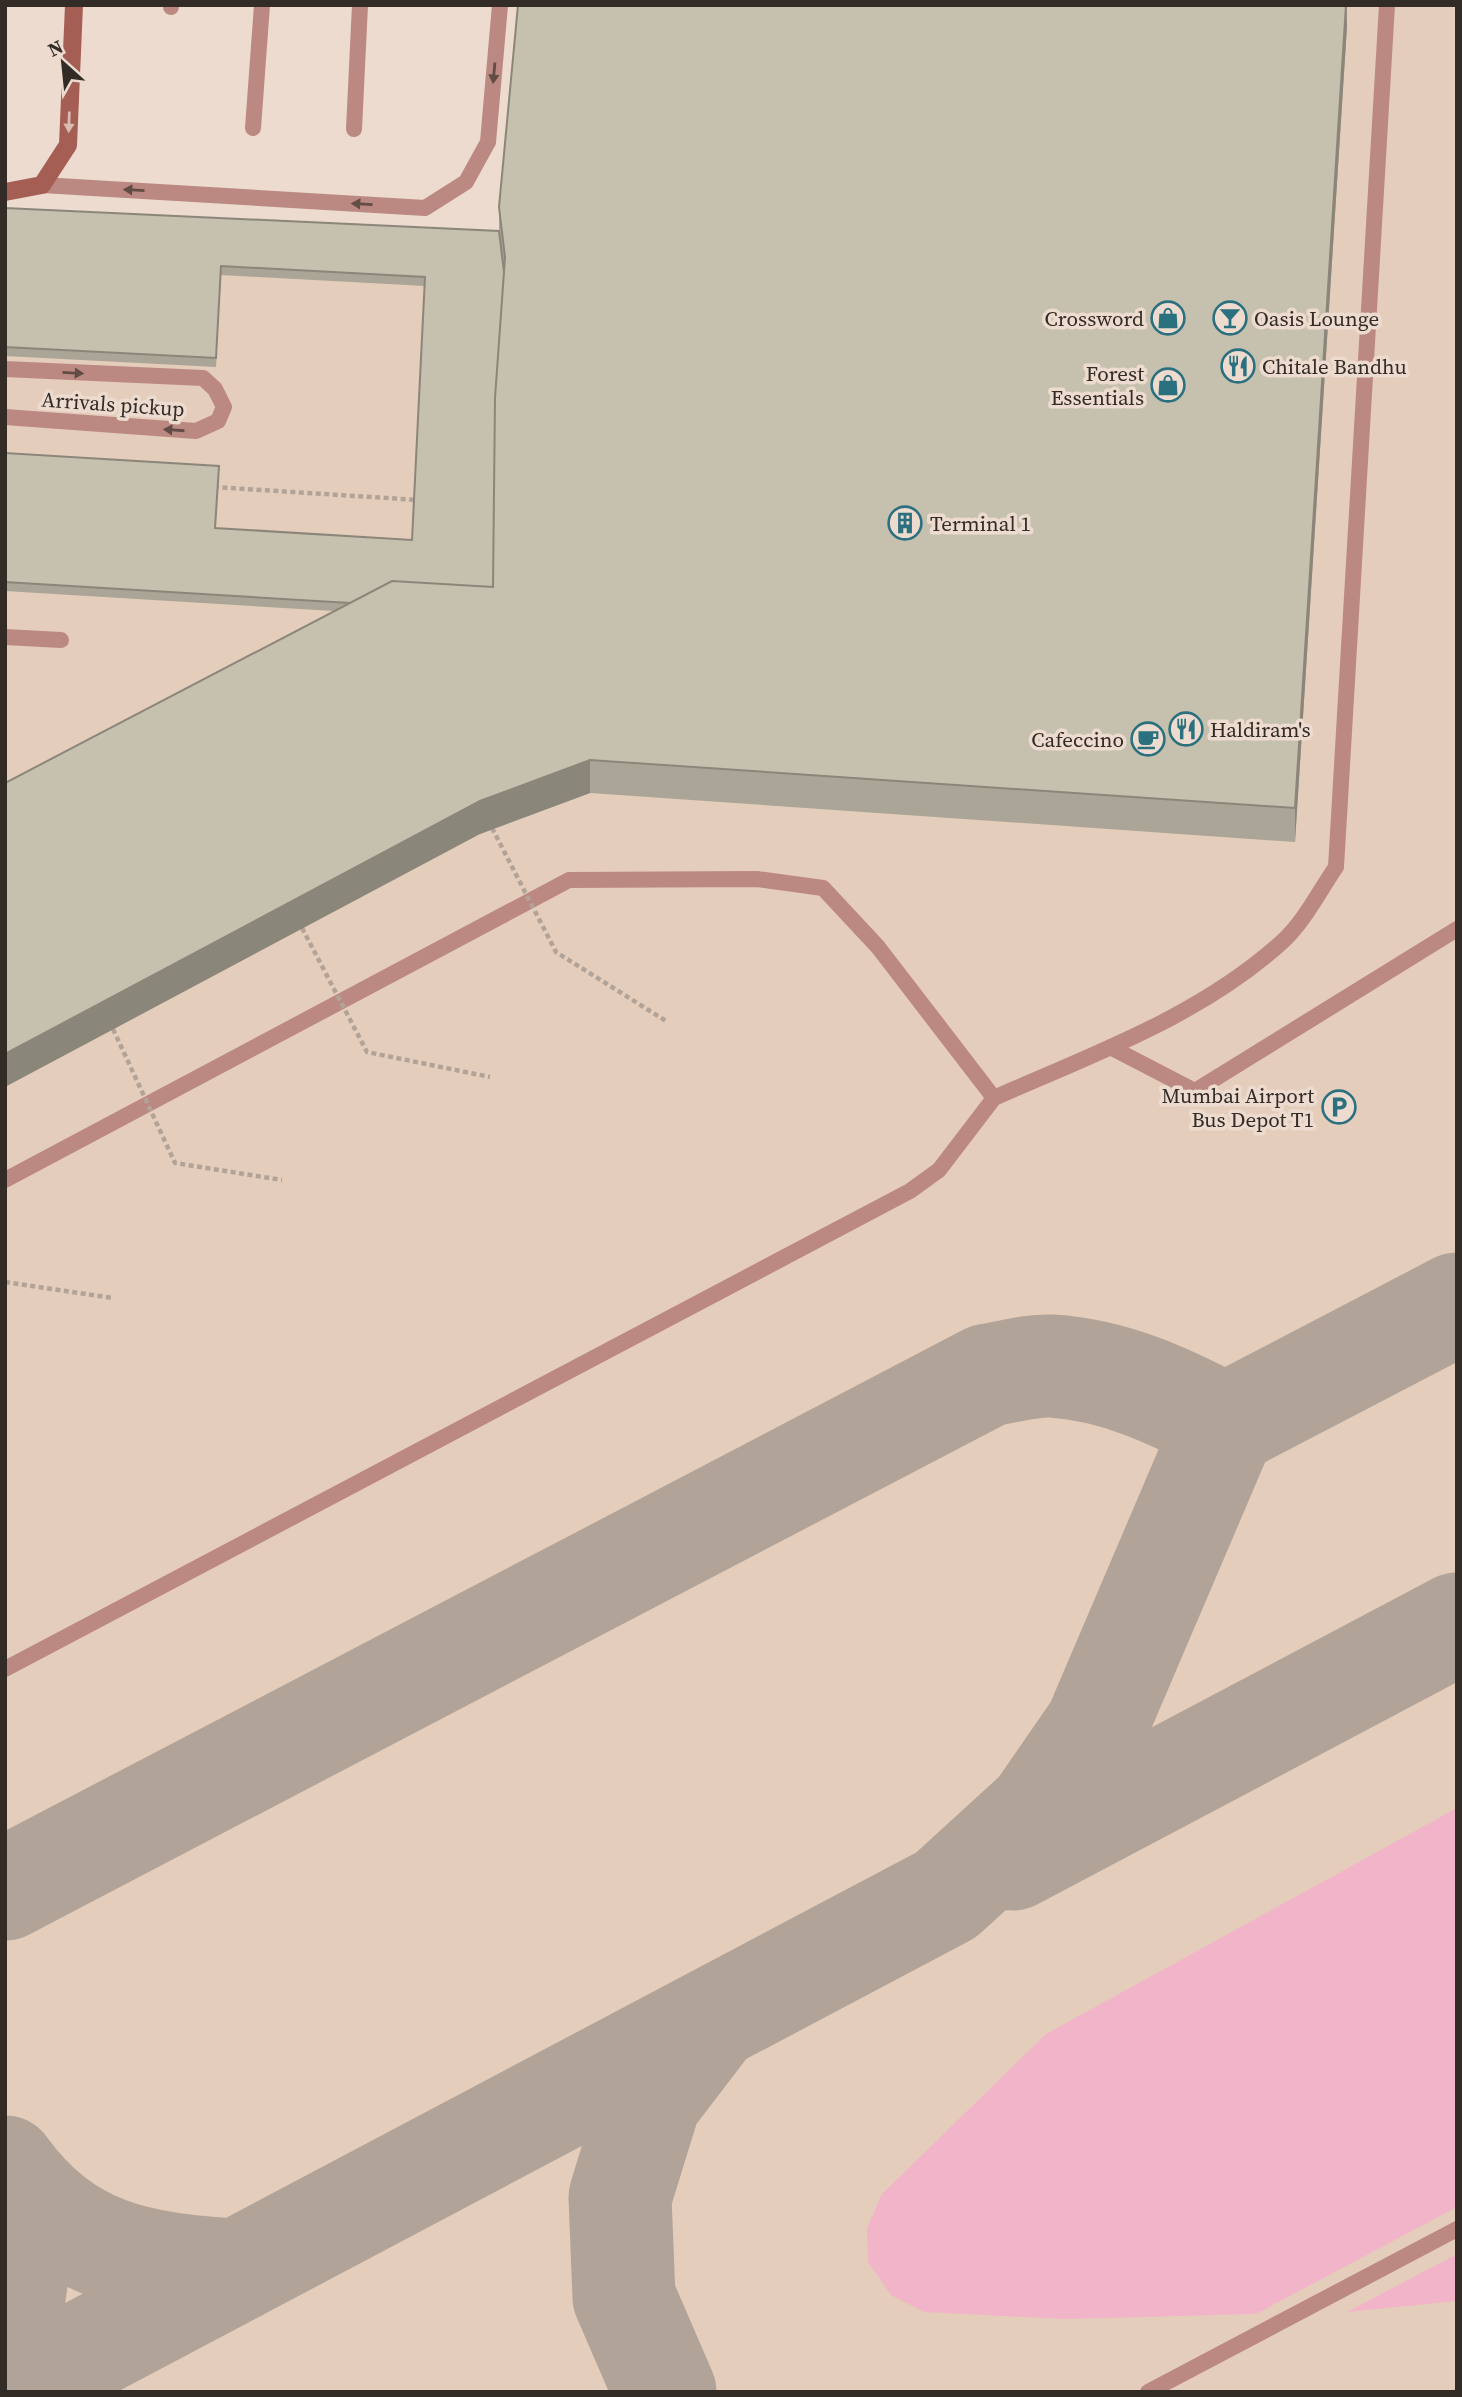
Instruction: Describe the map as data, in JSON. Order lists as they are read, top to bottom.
{
  "streets": {
    "lane": ["Arrivals pickup"]
  },
  "places": {
    "shop": ["Crossword", "Forest Essentials"],
    "bar": ["Oasis Lounge"],
    "restaurant": ["Chitale Bandhu", "Haldiram's"],
    "building": ["Terminal 1"],
    "cafe": ["Cafeccino"],
    "parking": ["Mumbai Airport Bus Depot T1"]
  },
  "north": "top left"
}
